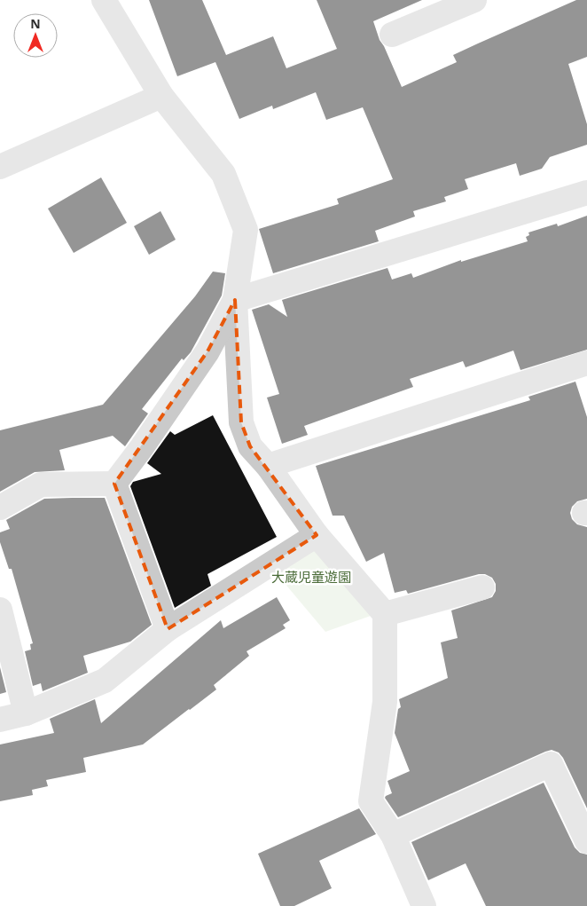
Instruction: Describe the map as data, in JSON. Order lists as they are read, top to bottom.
{
  "parks": ["大蔵児童遊園"],
  "north": "top"
}
